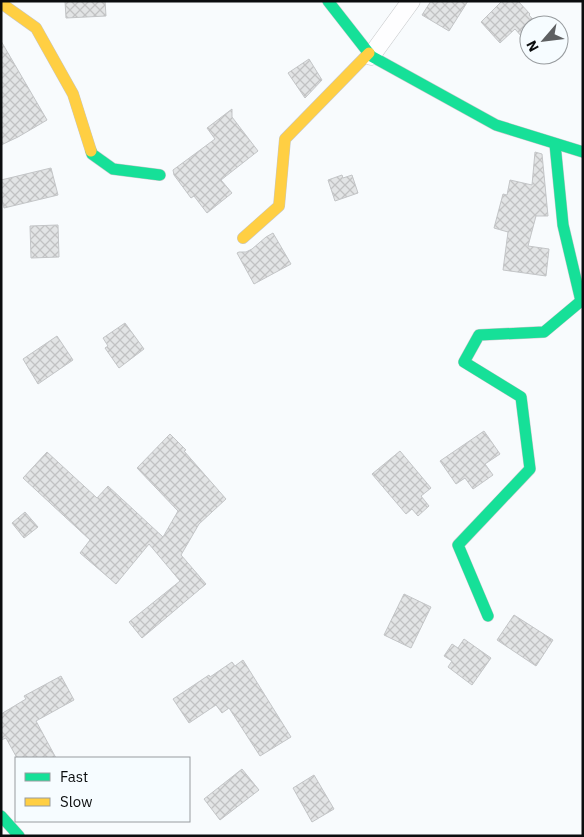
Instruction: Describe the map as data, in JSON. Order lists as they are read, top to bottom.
{
  "legend": ["Fast", "Slow"],
  "north": "bottom left"
}
